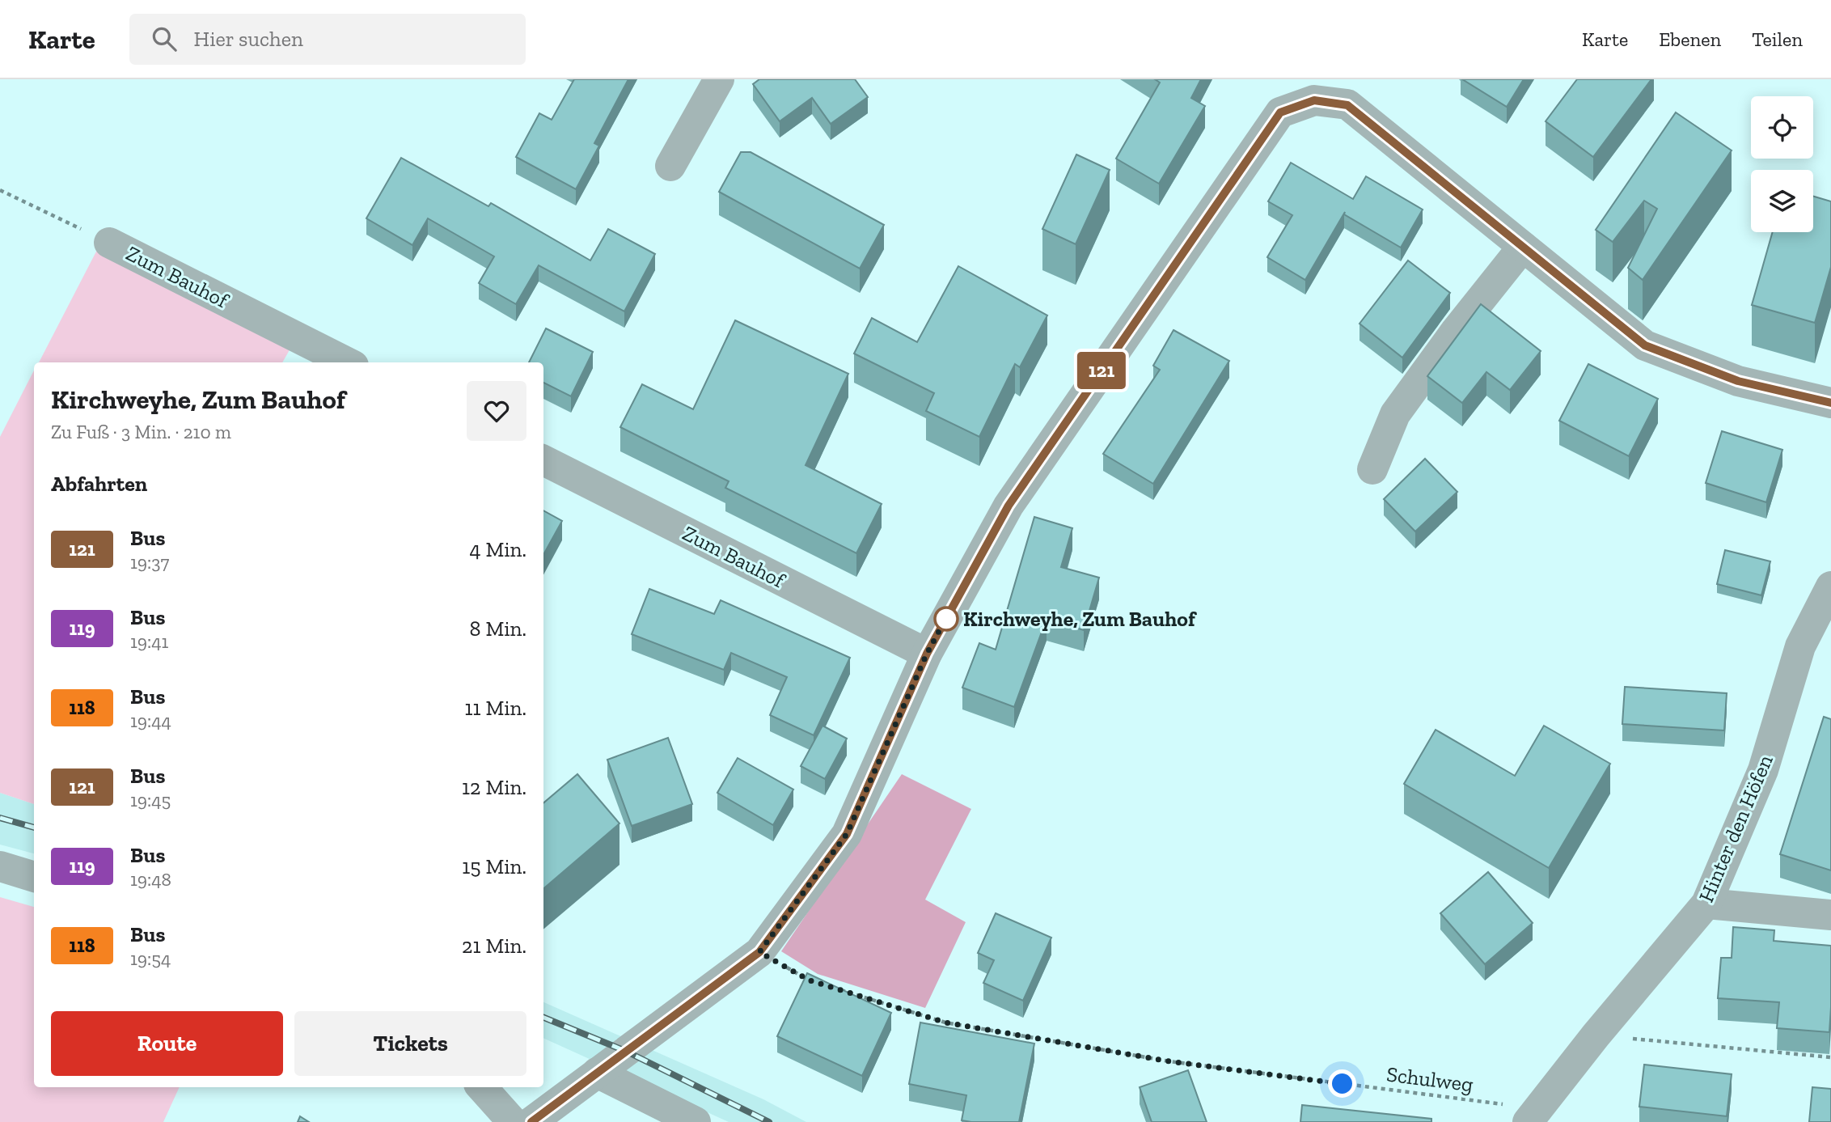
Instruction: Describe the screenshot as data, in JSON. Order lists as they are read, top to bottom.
{
  "streets": {
    "street": ["Zum Bauhof", "Hinter den Höfen"],
    "path": ["Schulweg"]
  },
  "crossings": [
    ["Hinter den Höfen", "Schulweg"]
  ],
  "places": ["Kirchweyhe, Zum Bauhof"],
  "lines": ["bus line 121"],
  "page": {
    "header": "Karte",
    "search": "Hier suchen",
    "nav": ["Karte", "Ebenen", "Teilen"],
    "on_map": "121",
    "heading": [
      ["Kirchweyhe, Zum Bauhof", "Zu Fuß · 3 Min. · 210 m"],
      "Abfahrten"
    ],
    "list": [
      {
        "mark": "121",
        "name": "Bus",
        "note": "19:37",
        "value": "4 Min."
      },
      {
        "mark": "119",
        "name": "Bus",
        "note": "19:41",
        "value": "8 Min."
      },
      {
        "mark": "118",
        "name": "Bus",
        "note": "19:44",
        "value": "11 Min."
      },
      {
        "mark": "121",
        "name": "Bus",
        "note": "19:45",
        "value": "12 Min."
      },
      {
        "mark": "119",
        "name": "Bus",
        "note": "19:48",
        "value": "15 Min."
      },
      {
        "mark": "118",
        "name": "Bus",
        "note": "19:54",
        "value": "21 Min."
      }
    ],
    "buttons": ["Route", "Tickets"]
  }
}
